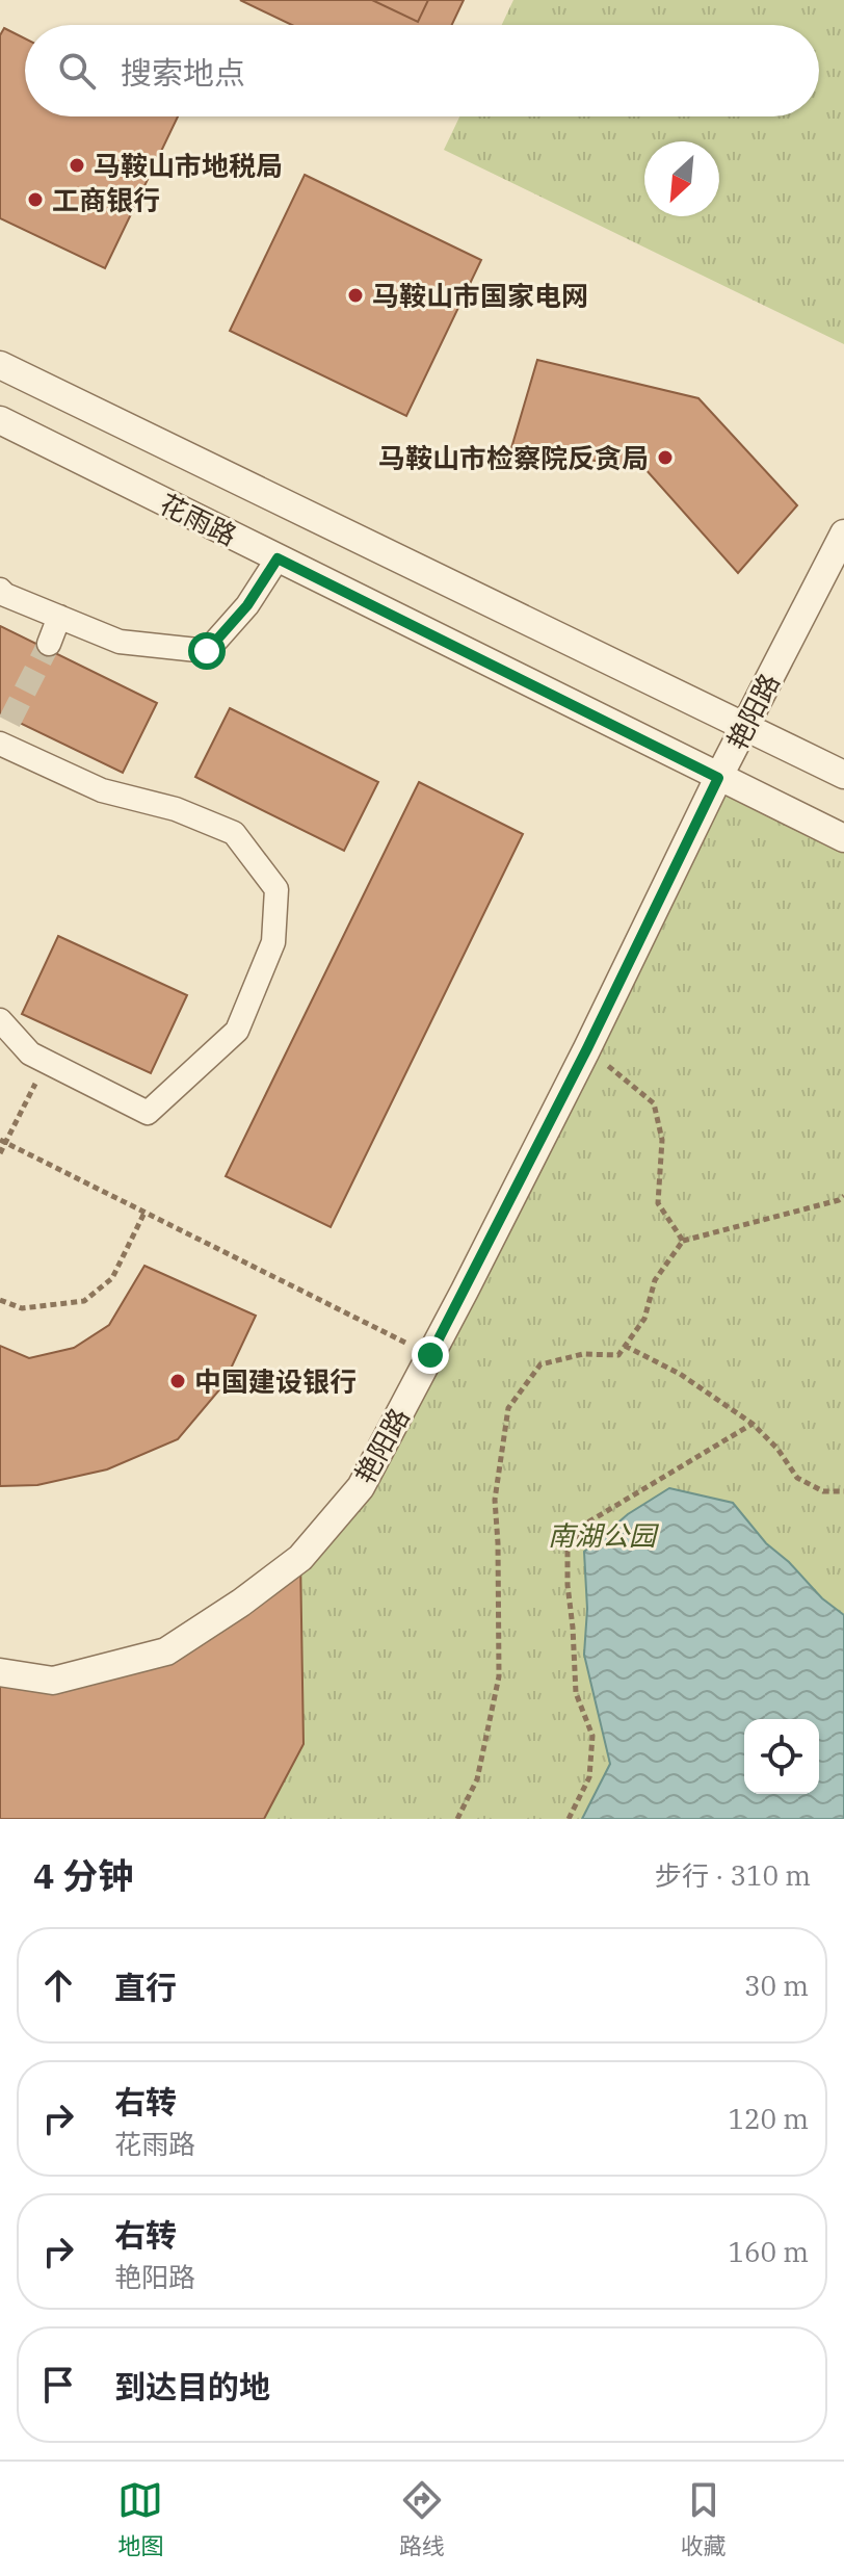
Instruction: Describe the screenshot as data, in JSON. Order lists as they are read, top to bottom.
{
  "streets": {
    "street": ["花雨路", "艳阳路"]
  },
  "crossings": [
    ["花雨路", "艳阳路"]
  ],
  "parks": ["南湖公园"],
  "places": [
    "马鞍山市地税局",
    "工商银行",
    "马鞍山市国家电网",
    "马鞍山市检察院反贪局",
    "中国建设银行"
  ],
  "north": "bottom left",
  "page": {
    "search": "搜索地点",
    "heading": ["4 分钟", "步行 · 310 m"],
    "list": [
      ["直行", "30 m"],
      ["右转", "花雨路", "120 m"],
      ["右转", "艳阳路", "160 m"],
      "到达目的地"
    ],
    "nav": ["地图", "路线", "收藏"]
  }
}
